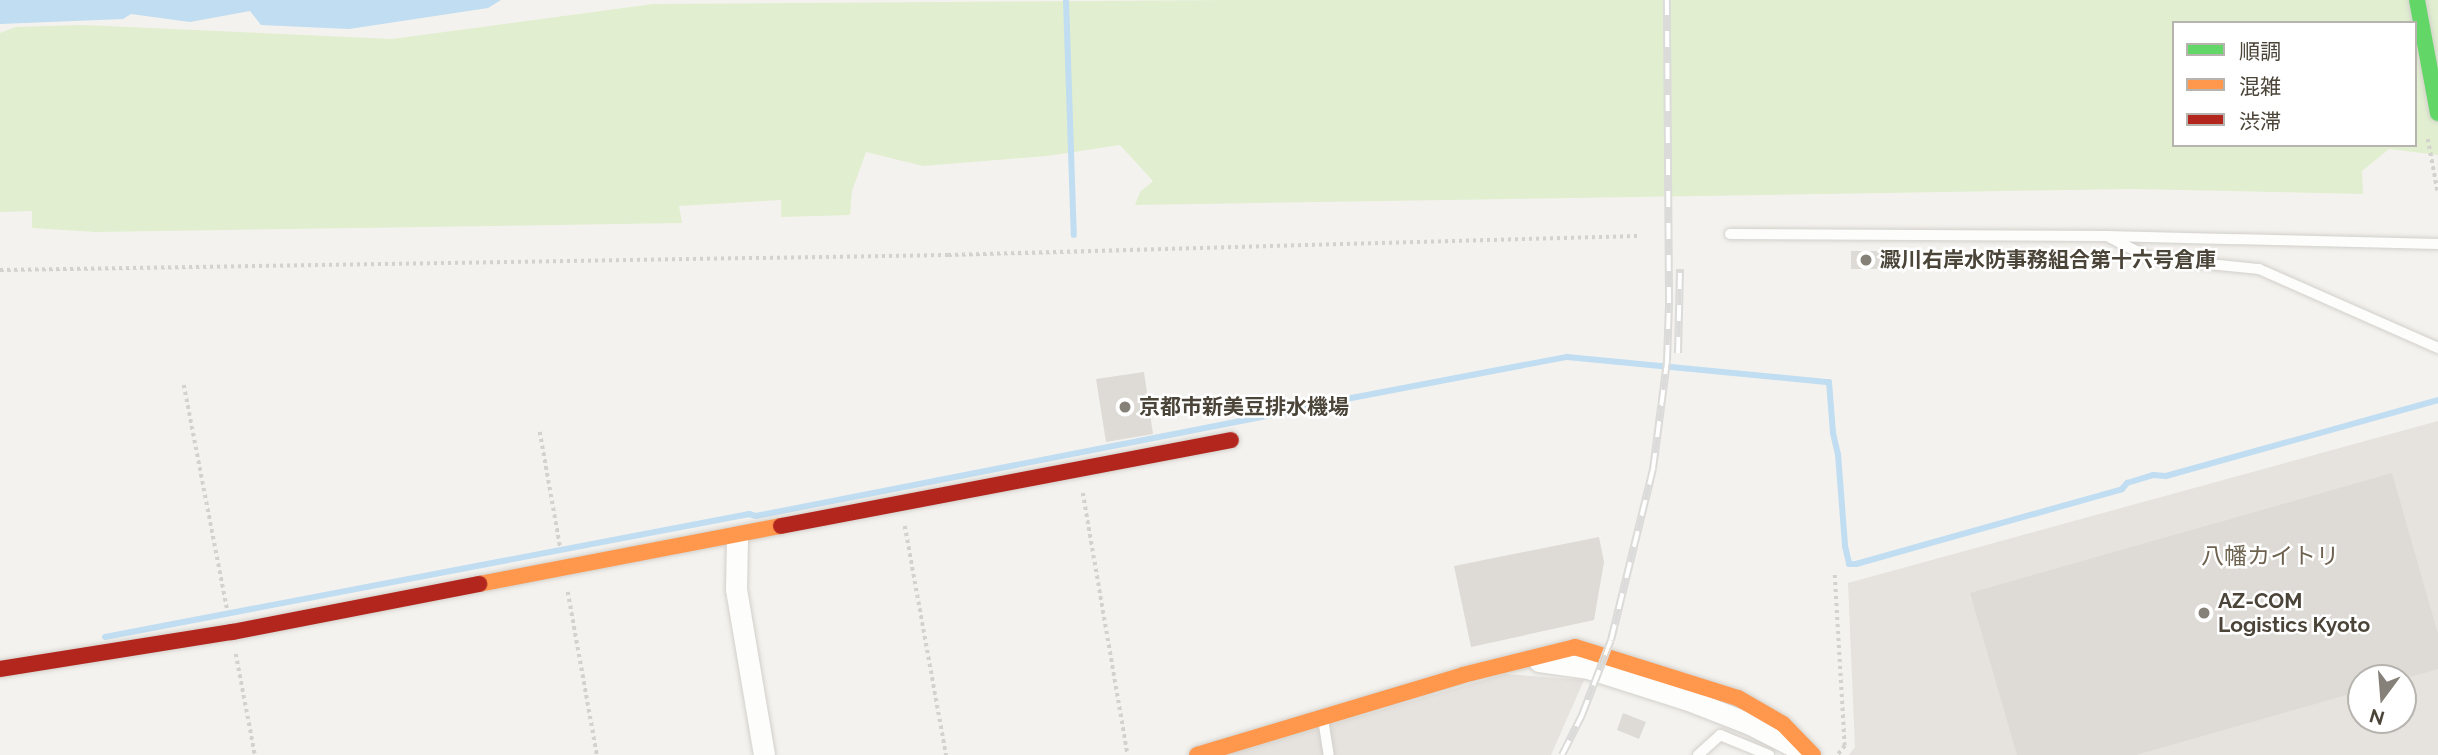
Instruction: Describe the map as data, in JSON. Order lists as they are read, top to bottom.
{
  "districts": ["八幡カイトリ"],
  "places": ["澱川右岸水防事務組合第十六号倉庫", "京都市新美豆排水機場", "AZ-COM Logistics Kyoto"],
  "legend": ["順調", "混雑", "渋滞"],
  "north": "bottom"
}
